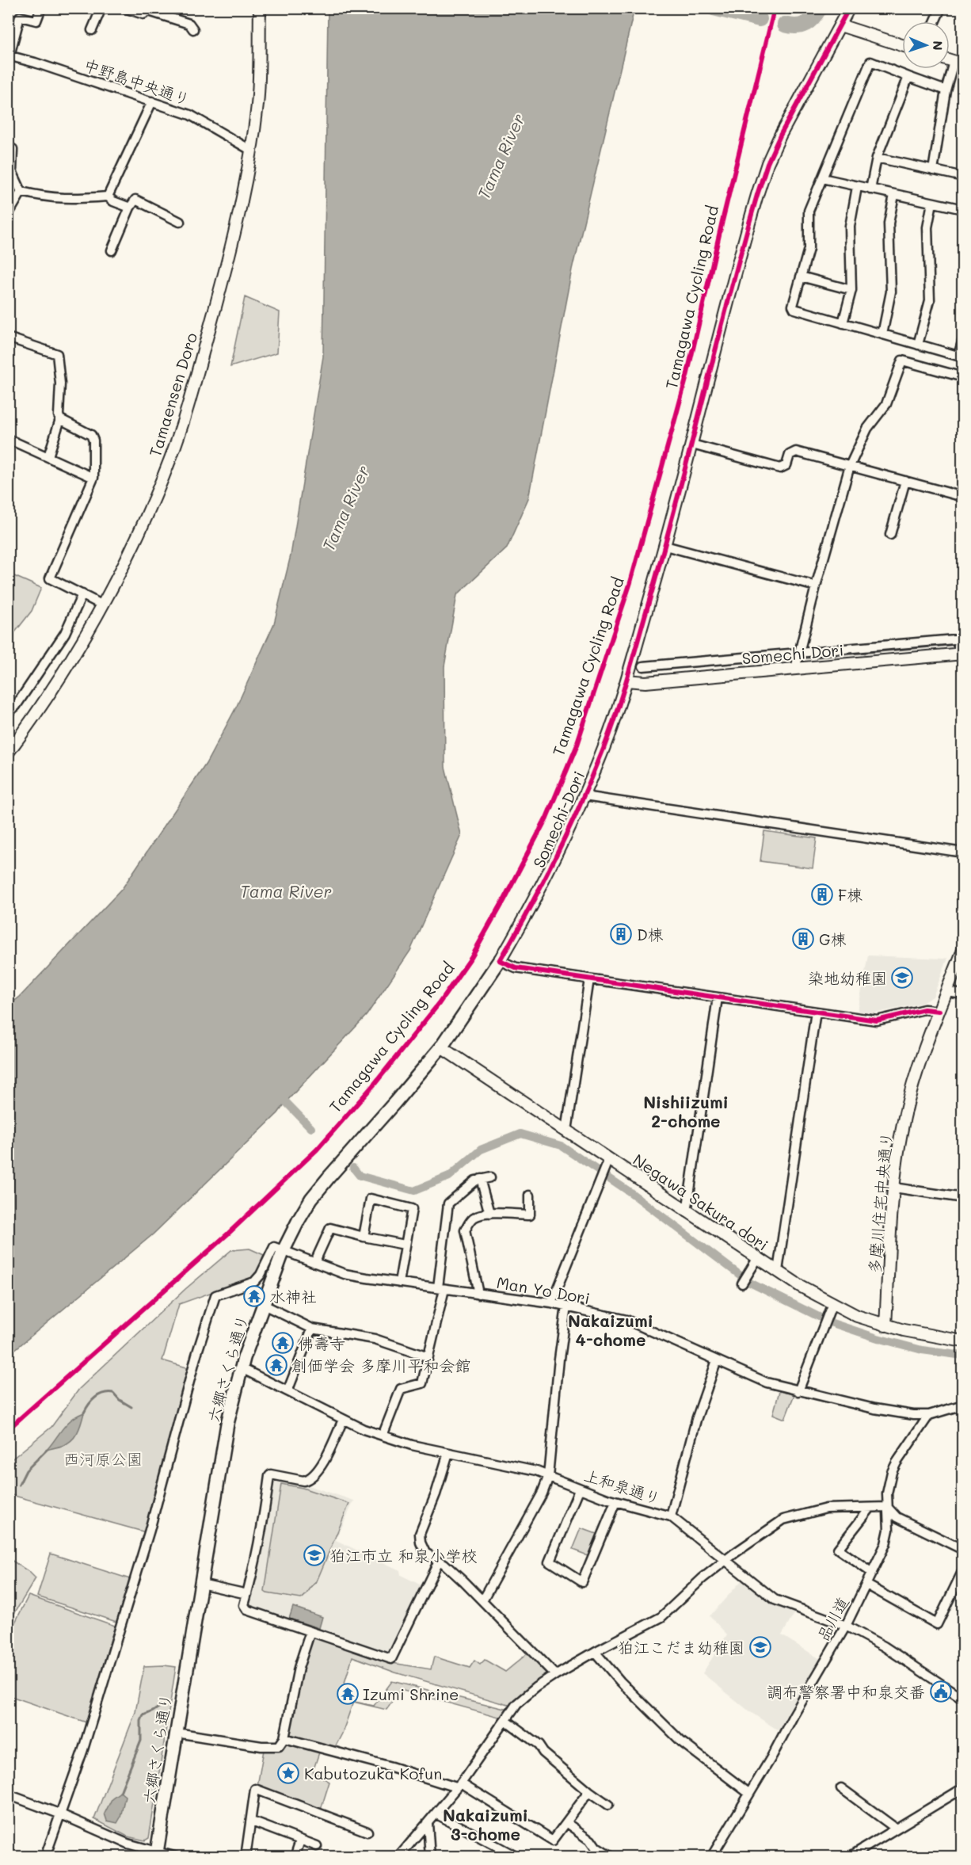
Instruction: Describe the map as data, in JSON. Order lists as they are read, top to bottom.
{
  "streets": {
    "main road": ["六郷さくら通り"],
    "street": [
      "中野島中央通り",
      "Tamaensen Doro",
      "Somechi Dori",
      "Somechi-Dori",
      "Negawa Sakura dori",
      "多摩川住宅中央通り",
      "Man Yo Dori",
      "上和泉通り",
      "品川道"
    ],
    "cycle path": ["Tamagawa Cycling Road"]
  },
  "crossings": [
    ["中野島中央通り", "Tamaensen Doro"],
    ["Somechi Dori", "Somechi-Dori"],
    ["Somechi-Dori", "六郷さくら通り"],
    ["Negawa Sakura dori", "多摩川住宅中央通り"],
    ["Negawa Sakura dori", "六郷さくら通り"],
    ["Man Yo Dori", "六郷さくら通り"],
    ["Man Yo Dori", "品川道"],
    ["六郷さくら通り", "上和泉通り"],
    ["上和泉通り", "品川道"]
  ],
  "districts": ["Nishiizumi 2-chome", "Nakaizumi 4-chome", "Nakaizumi 3-chome"],
  "water": ["Tama River"],
  "parks": ["西河原公園"],
  "places": {
    "building": ["F棟", "D棟", "G棟"],
    "school or university": ["染地幼稚園", "狛江市立 和泉小学校", "狛江こだま幼稚園"],
    "temple": [
      "水神社",
      "佛壽寺",
      "創価学会 多摩川平和会館",
      "Izumi Shrine"
    ],
    "public building": ["調布警察署中和泉交番"],
    "place": ["Kabutozuka Kofun"]
  },
  "north": "right"
}
